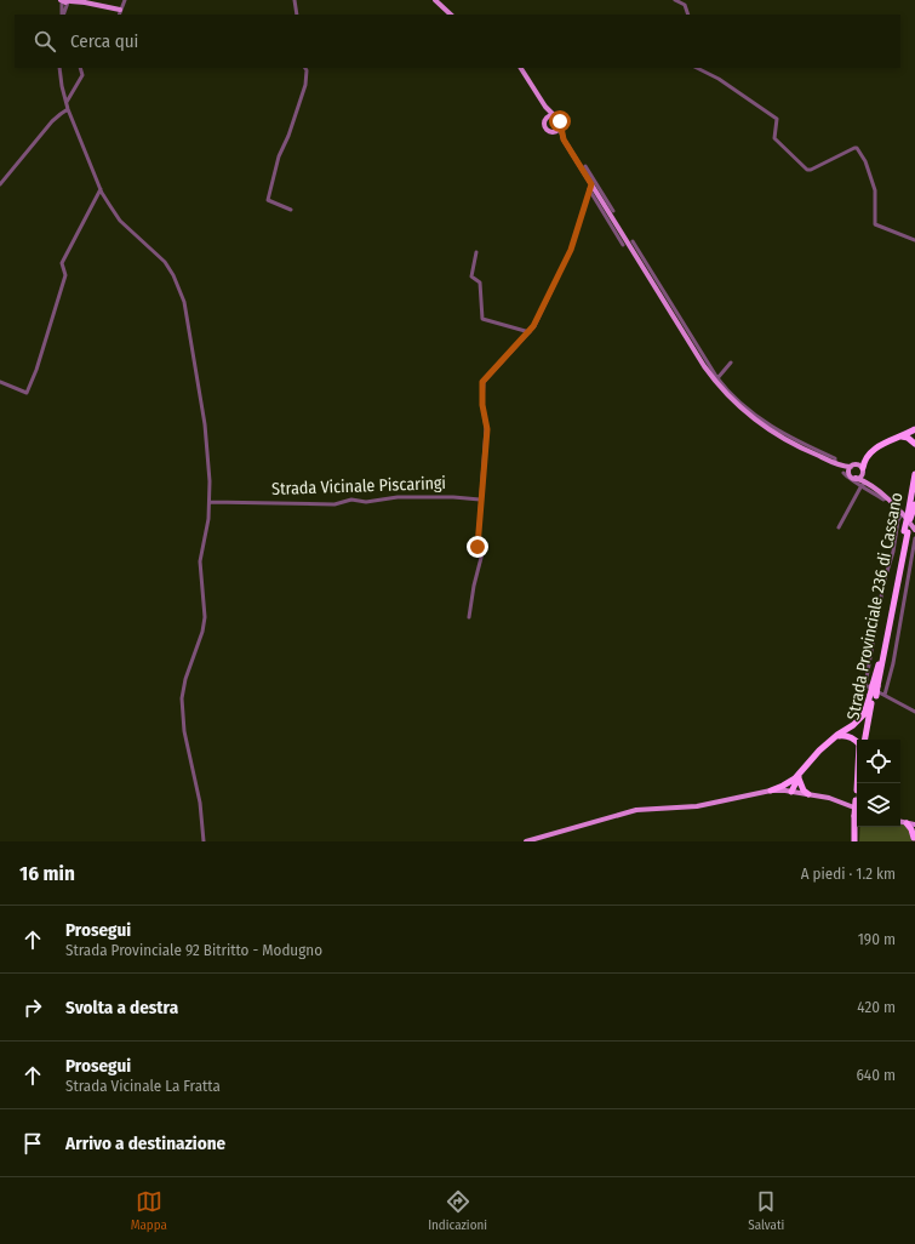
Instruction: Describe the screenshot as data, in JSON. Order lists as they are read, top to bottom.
{
  "streets": {
    "highway": ["Strada Provinciale 236 di Cassano"],
    "street": ["Strada Vicinale Piscaringi"]
  },
  "page": {
    "search": "Cerca qui",
    "heading": ["16 min", "A piedi · 1.2 km"],
    "list": [
      ["Prosegui", "Strada Provinciale 92 Bitritto - Modugno", "190 m"],
      ["Svolta a destra", "420 m"],
      ["Prosegui", "Strada Vicinale La Fratta", "640 m"],
      "Arrivo a destinazione"
    ],
    "nav": ["Mappa", "Indicazioni", "Salvati"]
  }
}
